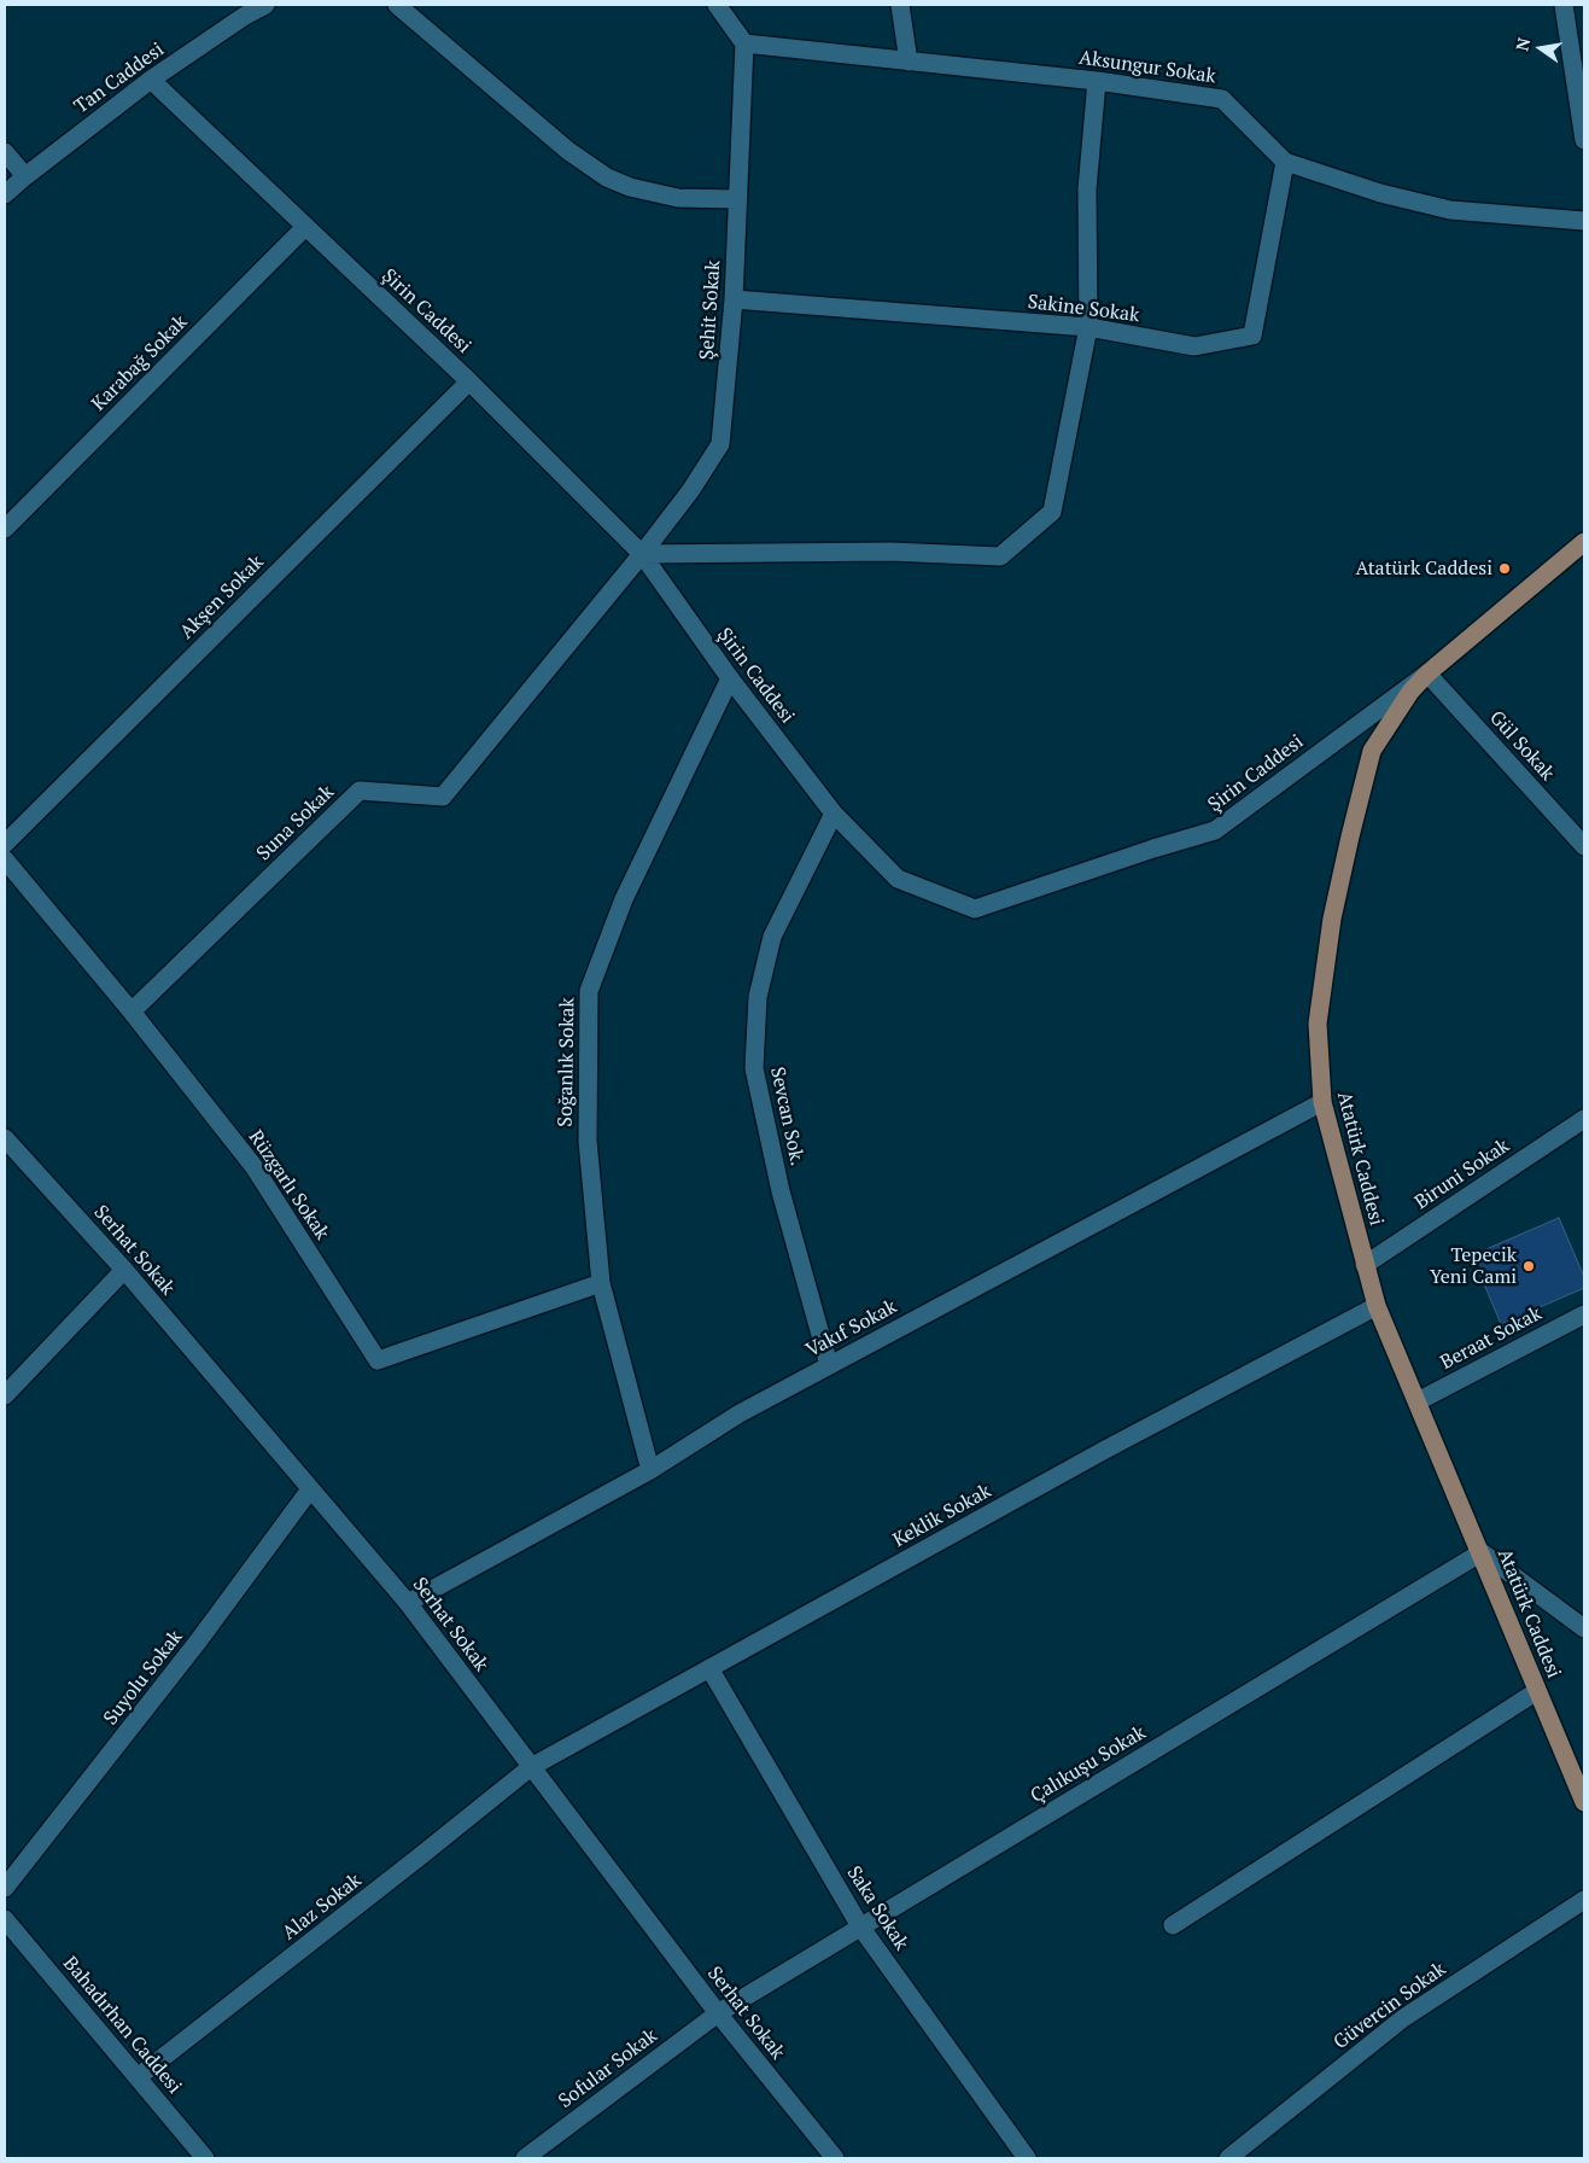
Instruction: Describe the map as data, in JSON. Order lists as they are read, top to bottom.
{
  "streets": {
    "main road": ["Atatürk Caddesi"],
    "street": [
      "Aksungur Sokak",
      "Tan Caddesi",
      "Sakine Sokak",
      "Şehit Sokak",
      "Şirin Caddesi",
      "Karabağ Sokak",
      "Akşen Sokak",
      "Gül Sokak",
      "Suna Sokak",
      "Soğanlık Sokak",
      "Sevcan Sok.",
      "Biruni Sokak",
      "Rüzgarlı Sokak",
      "Serhat Sokak",
      "Vakıf Sokak",
      "Beraat Sokak",
      "Keklik Sokak",
      "Suyolu Sokak",
      "Çalıkuşu Sokak",
      "Alaz Sokak",
      "Saka Sokak",
      "Güvercin Sokak",
      "Bahadırhan Caddesi",
      "Sofular Sokak"
    ]
  },
  "crossings": [
    ["Aksungur Sokak", "Sakine Sokak"],
    ["Aksungur Sokak", "Şehit Sokak"],
    ["Tan Caddesi", "Şirin Caddesi"],
    ["Sakine Sokak", "Şehit Sokak"],
    ["Şehit Sokak", "Şirin Caddesi"],
    ["Şehit Sokak", "Suna Sokak"],
    ["Şirin Caddesi", "Karabağ Sokak"],
    ["Şirin Caddesi", "Akşen Sokak"],
    ["Şirin Caddesi", "Gül Sokak"],
    ["Şirin Caddesi", "Suna Sokak"],
    ["Şirin Caddesi", "Soğanlık Sokak"],
    ["Şirin Caddesi", "Sevcan Sok."],
    ["Şirin Caddesi", "Atatürk Caddesi"],
    ["Gül Sokak", "Atatürk Caddesi"],
    ["Suna Sokak", "Rüzgarlı Sokak"],
    ["Soğanlık Sokak", "Rüzgarlı Sokak"],
    ["Soğanlık Sokak", "Vakıf Sokak"],
    ["Sevcan Sok.", "Vakıf Sokak"],
    ["Atatürk Caddesi", "Biruni Sokak"],
    ["Atatürk Caddesi", "Vakıf Sokak"],
    ["Atatürk Caddesi", "Beraat Sokak"],
    ["Atatürk Caddesi", "Keklik Sokak"],
    ["Atatürk Caddesi", "Çalıkuşu Sokak"],
    ["Serhat Sokak", "Vakıf Sokak"],
    ["Serhat Sokak", "Keklik Sokak"],
    ["Serhat Sokak", "Suyolu Sokak"],
    ["Serhat Sokak", "Çalıkuşu Sokak"],
    ["Serhat Sokak", "Alaz Sokak"],
    ["Serhat Sokak", "Sofular Sokak"],
    ["Keklik Sokak", "Alaz Sokak"],
    ["Keklik Sokak", "Saka Sokak"],
    ["Çalıkuşu Sokak", "Saka Sokak"],
    ["Çalıkuşu Sokak", "Sofular Sokak"],
    ["Alaz Sokak", "Bahadırhan Caddesi"]
  ],
  "places": ["Atatürk Caddesi", "Tepecik Yeni Cami"],
  "north": "left"
}
